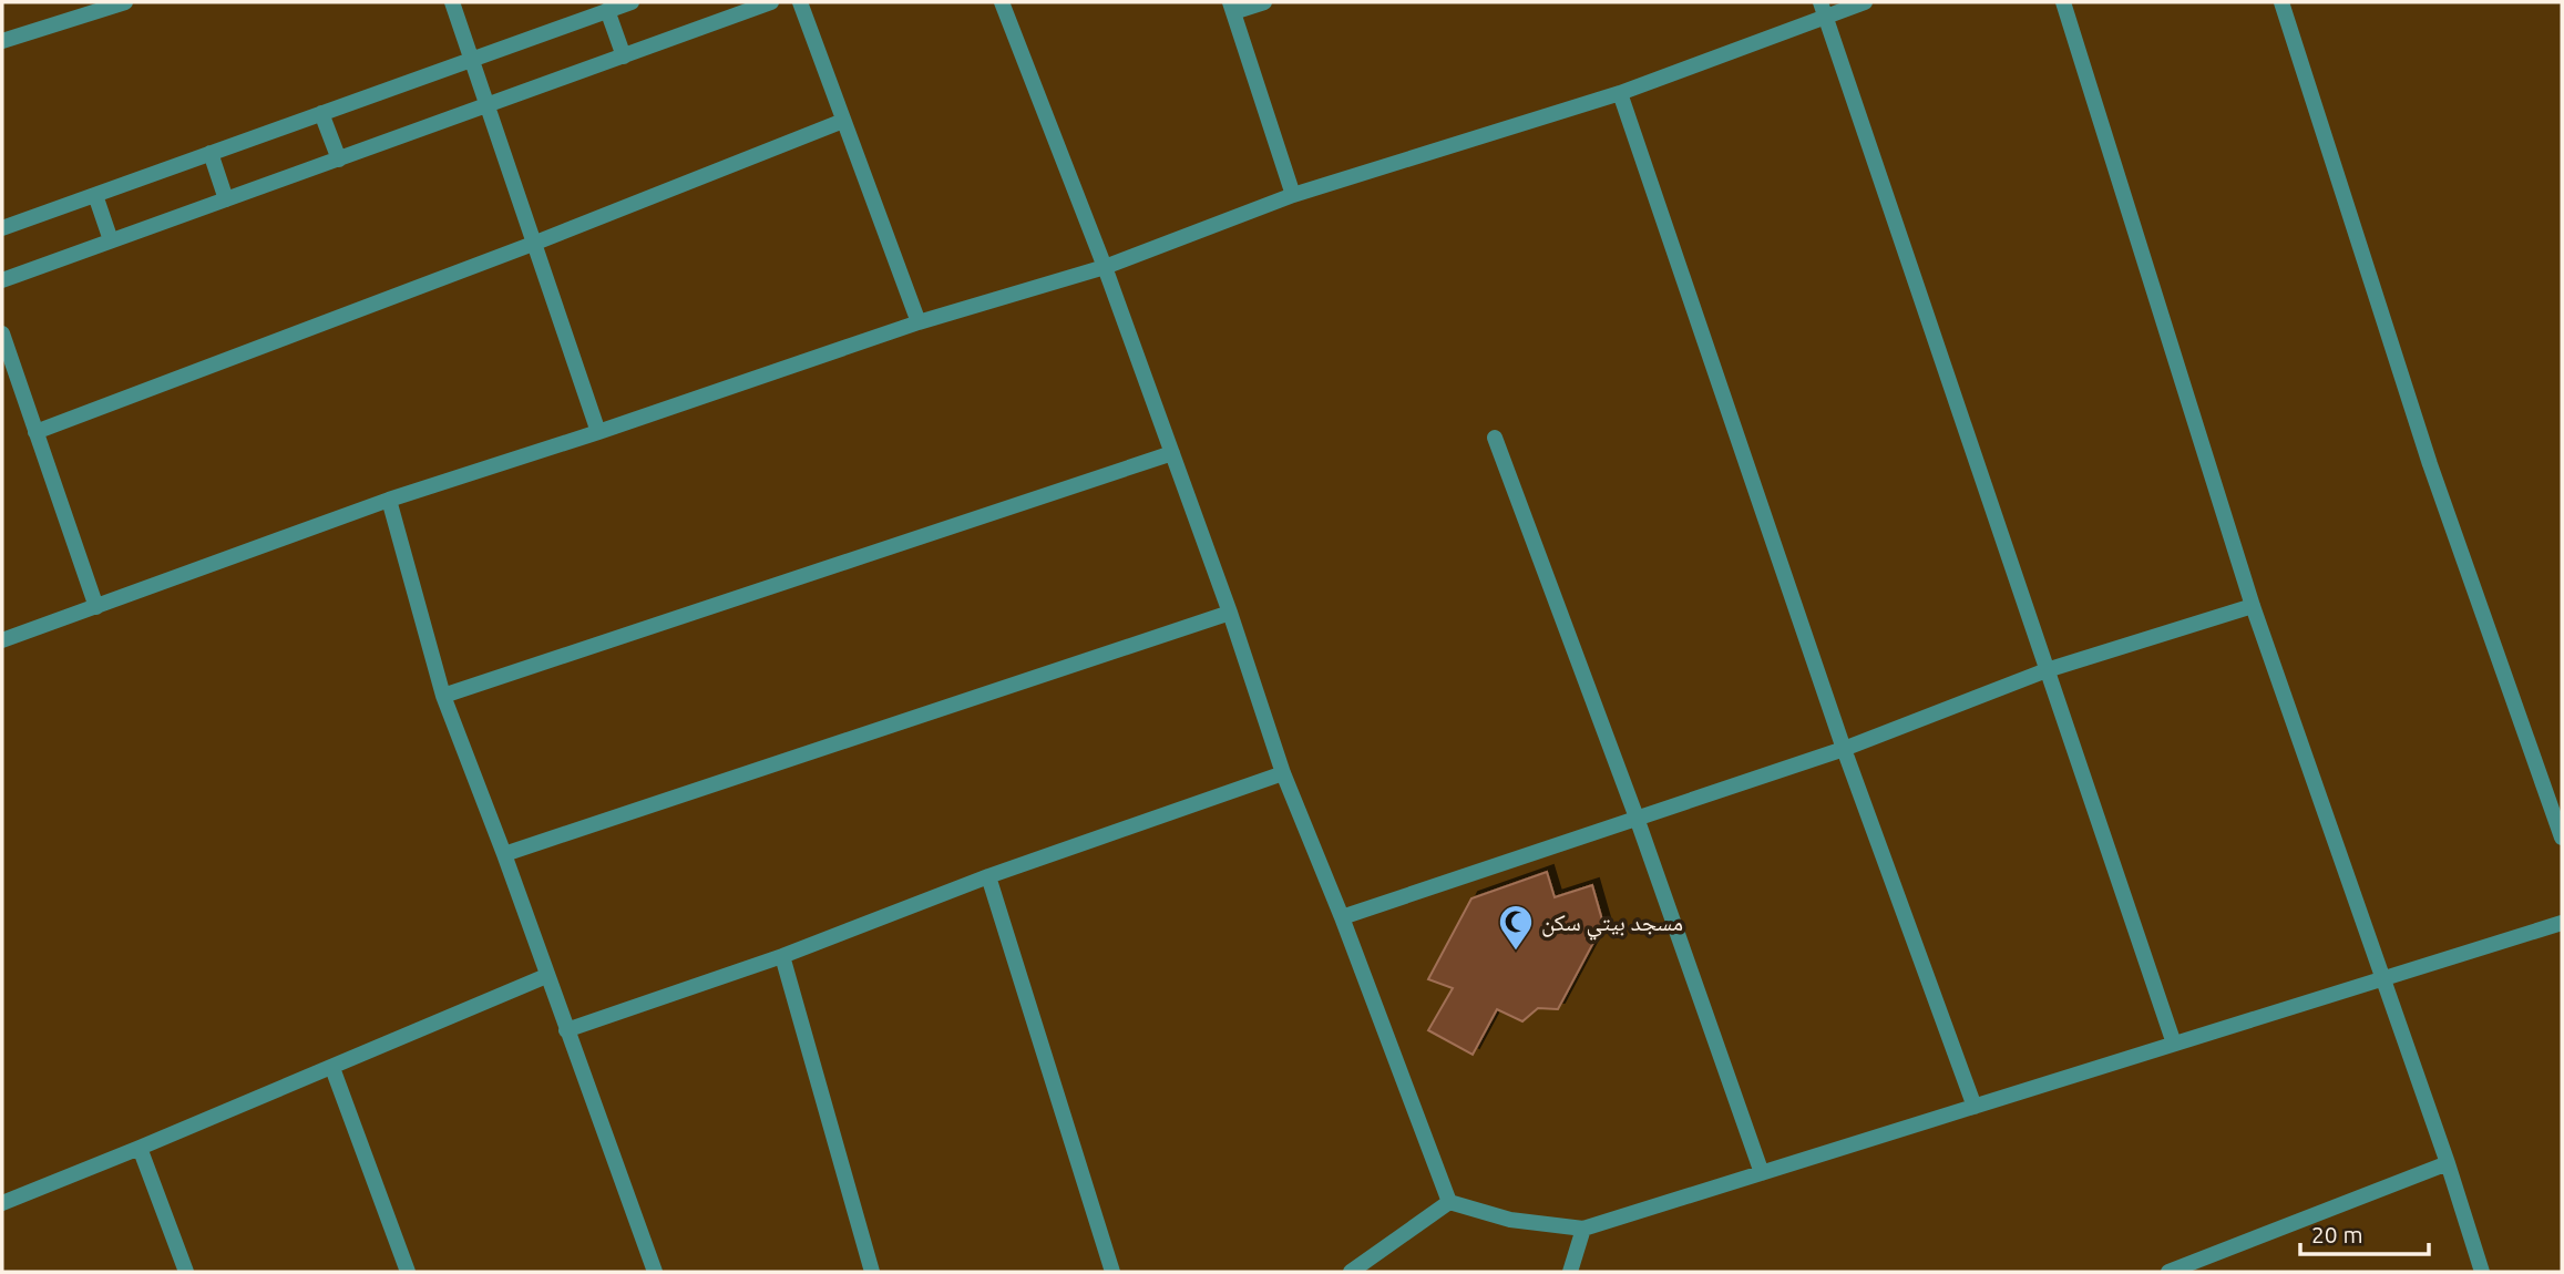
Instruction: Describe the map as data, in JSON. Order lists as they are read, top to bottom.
{
  "places": {
    "mosque": ["مسجد بيتي سكن"]
  },
  "scale_bar": "20 m"
}
